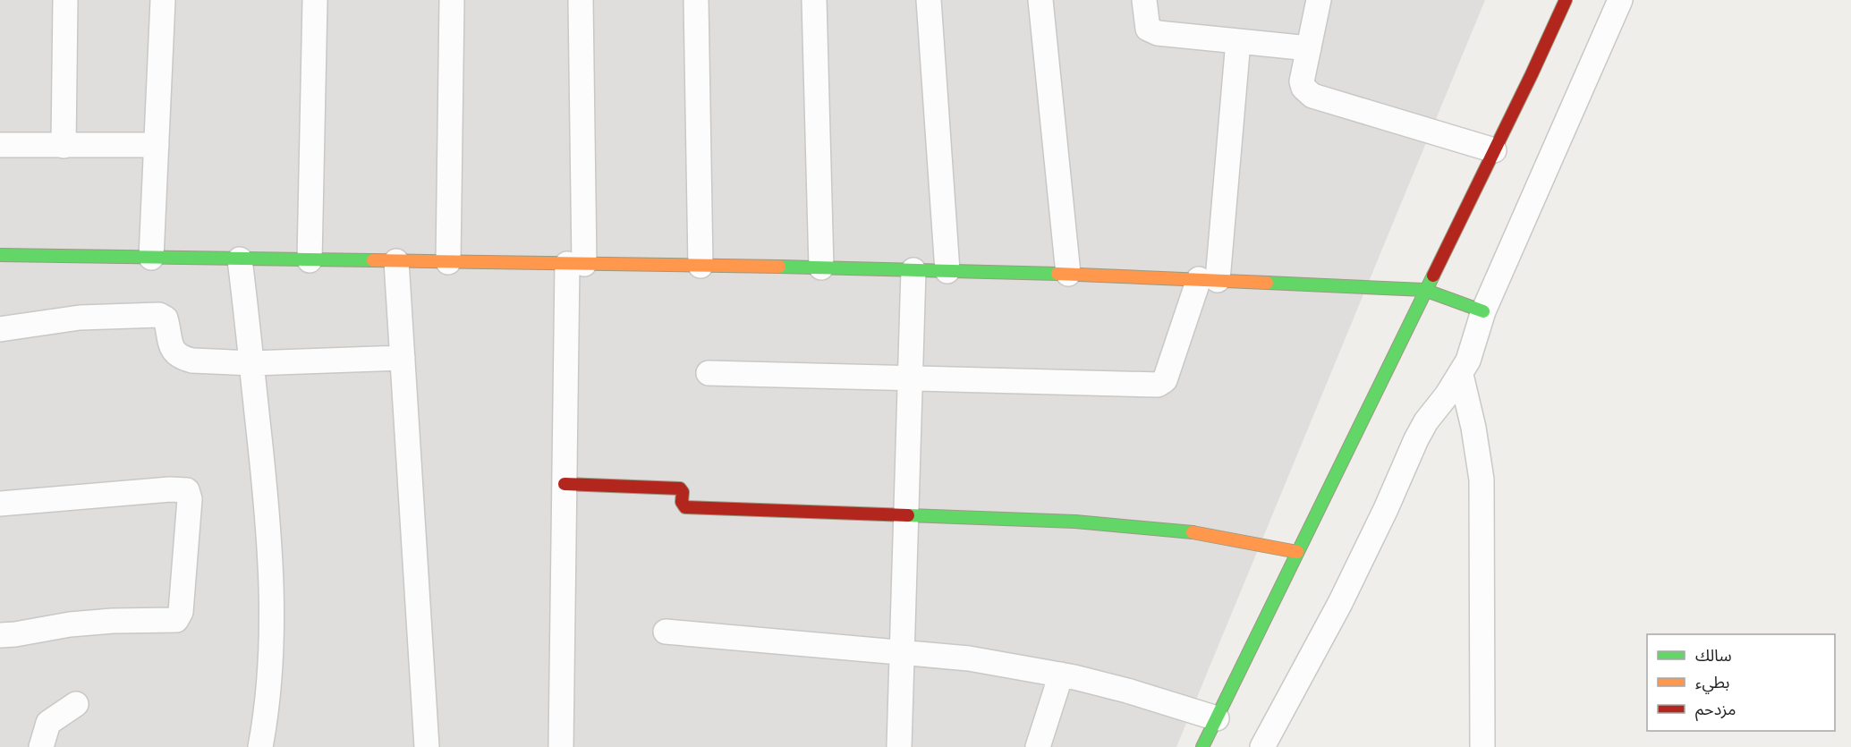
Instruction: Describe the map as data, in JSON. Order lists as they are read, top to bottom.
{
  "legend": ["سالك", "بطيء", "مزدحم"]
}
